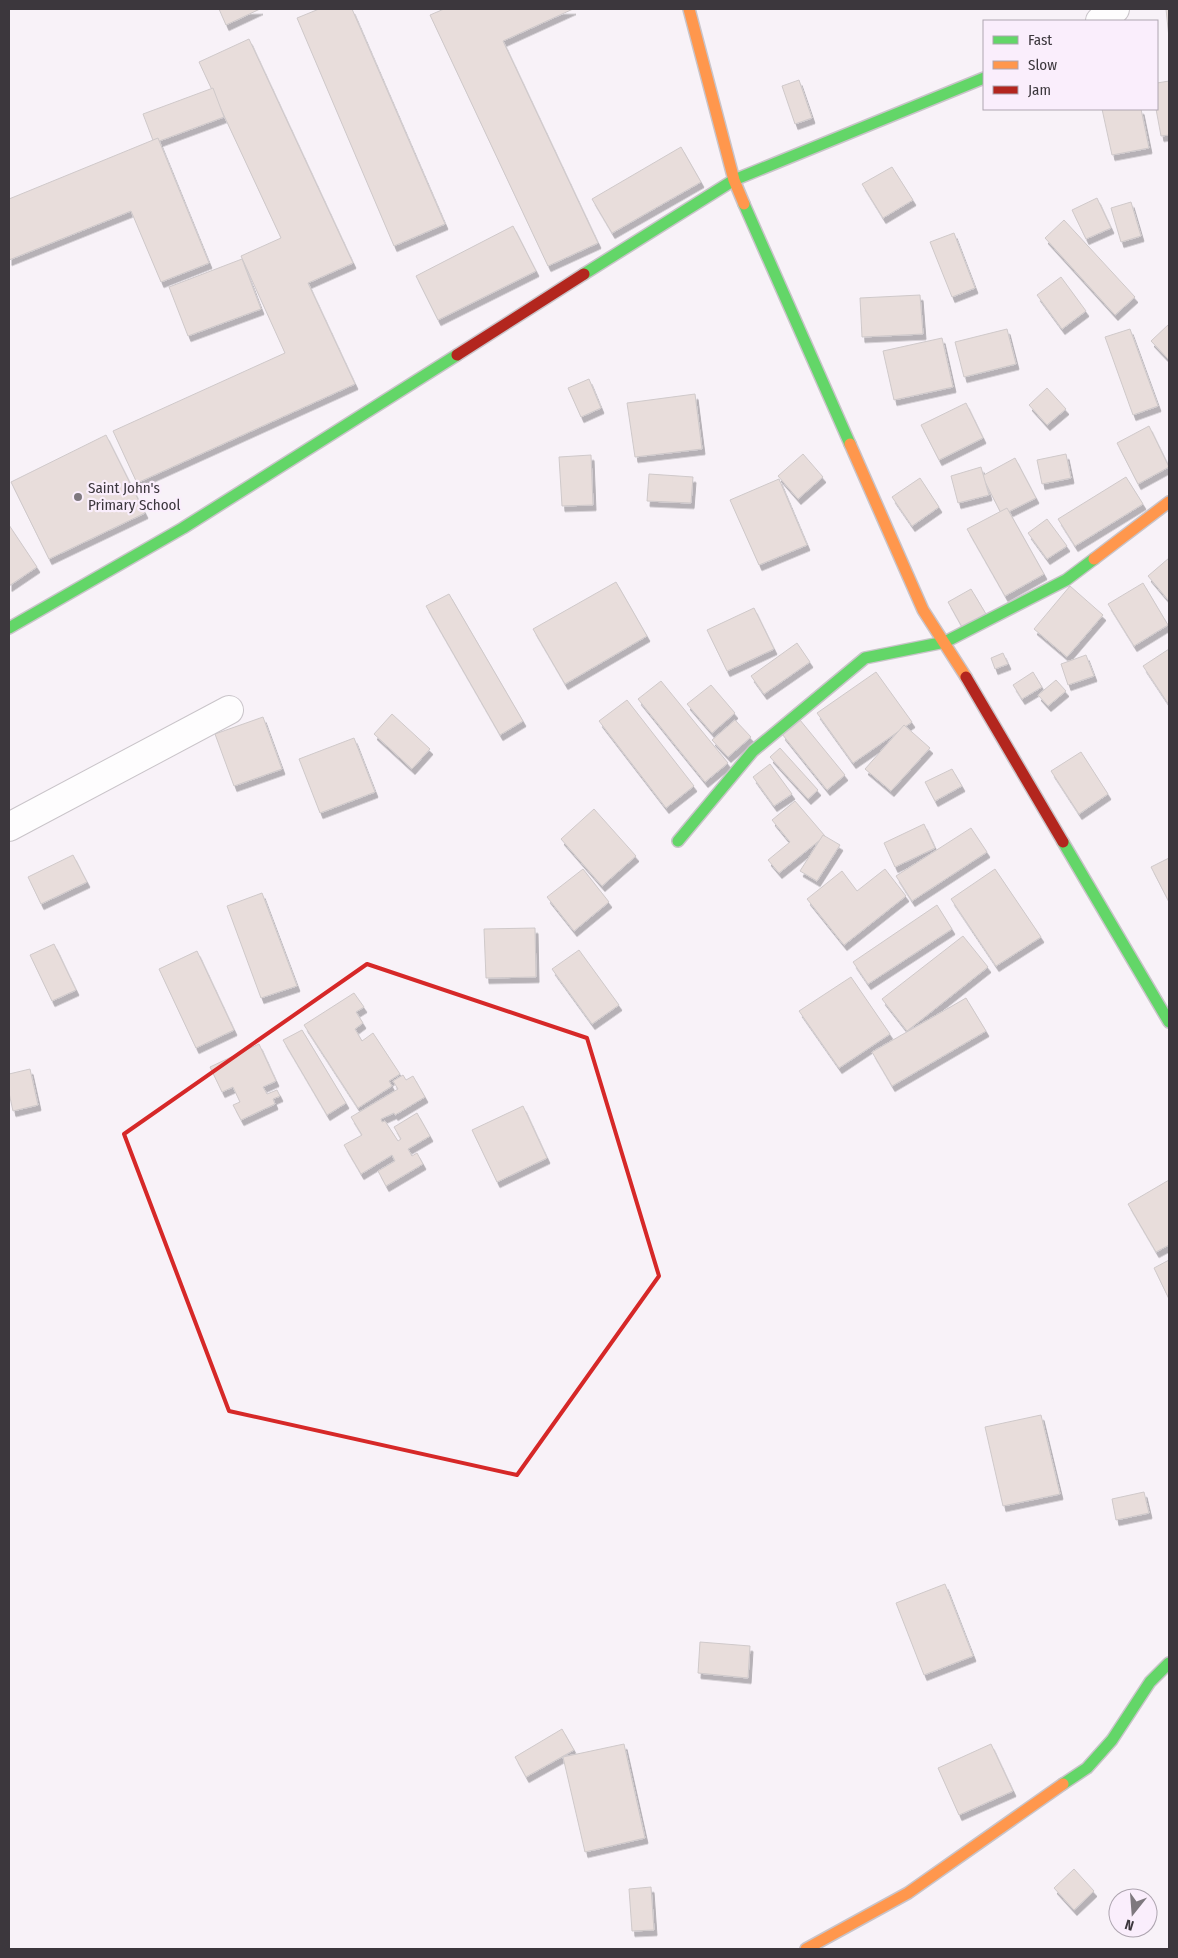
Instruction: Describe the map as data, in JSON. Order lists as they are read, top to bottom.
{
  "places": ["Saint John's Primary School"],
  "legend": ["Fast", "Slow", "Jam"],
  "north": "bottom"
}
